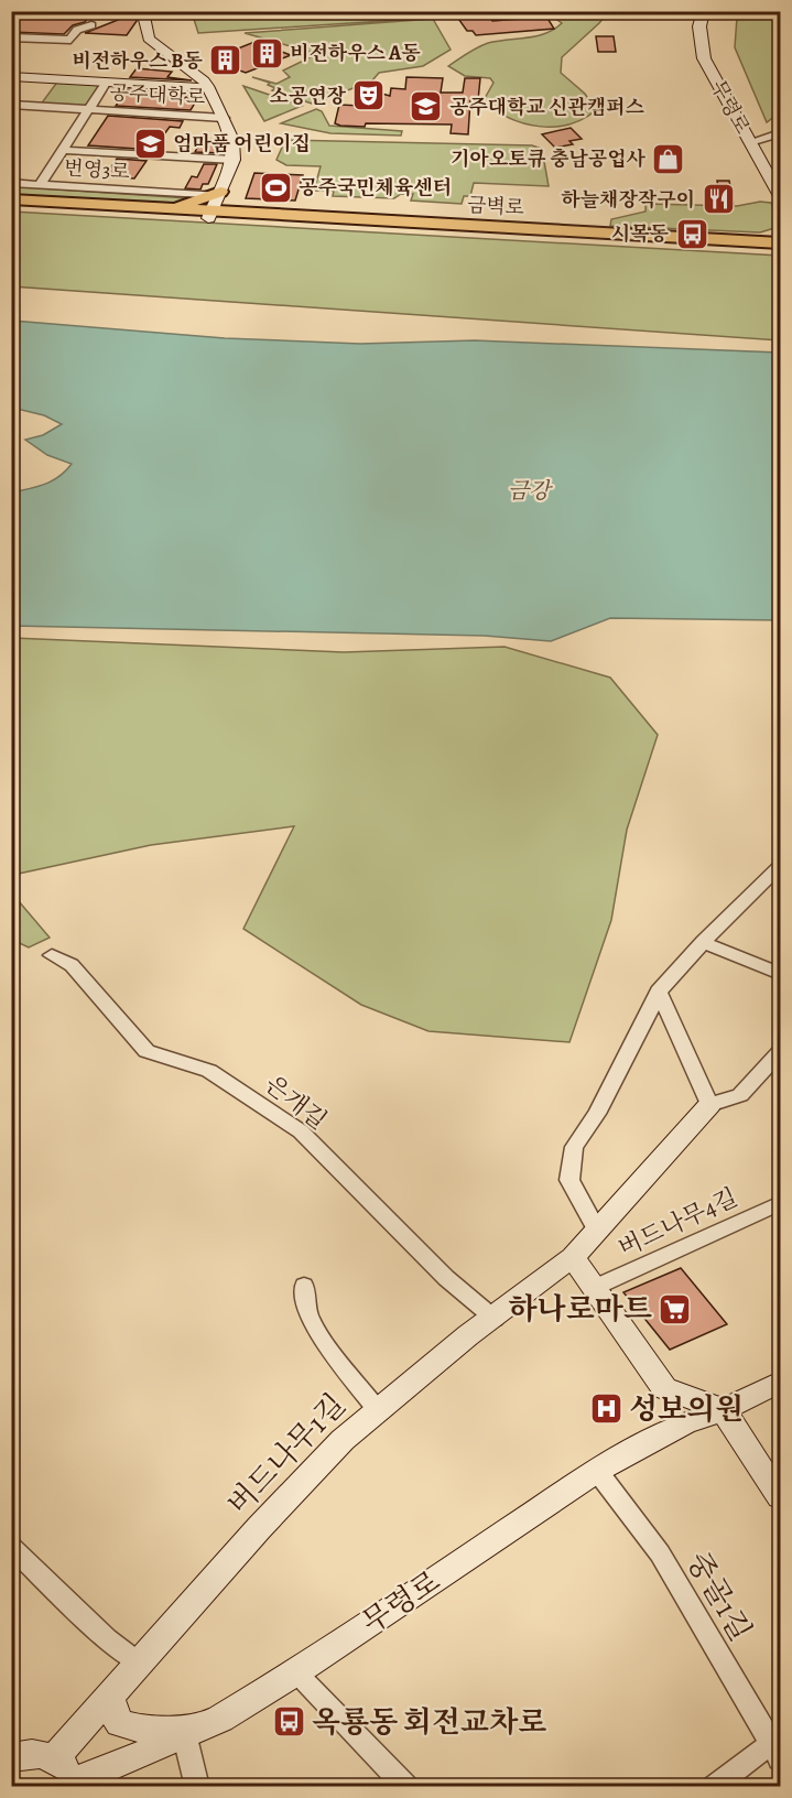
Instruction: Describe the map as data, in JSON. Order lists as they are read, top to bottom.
{
  "streets": {
    "main road": ["금벽로"],
    "street": [
      "공주대학로",
      "무령로",
      "번영3로",
      "은개길",
      "버드나무4길",
      "버드나무1길",
      "중골1길"
    ]
  },
  "crossings": [
    ["공주대학로", "번영3로"],
    ["무령로", "버드나무1길"],
    ["무령로", "중골1길"],
    ["번영3로", "금벽로"],
    ["은개길", "버드나무1길"]
  ],
  "water": ["금강"],
  "places": {
    "building": ["비전하우스 A동", "비전하우스 B동"],
    "theatre": ["소공연장"],
    "school or university": ["공주대학교 신관캠퍼스", "엄마품 어린이집"],
    "shop": ["기아오토큐 충남공업사"],
    "sports": ["공주국민체육센터"],
    "restaurant": ["하늘채장작구이"],
    "bus stop": ["시목동", "옥룡동 회전교차로"],
    "supermarket": ["하나로마트"],
    "hospital": ["성보의원"]
  }
}
